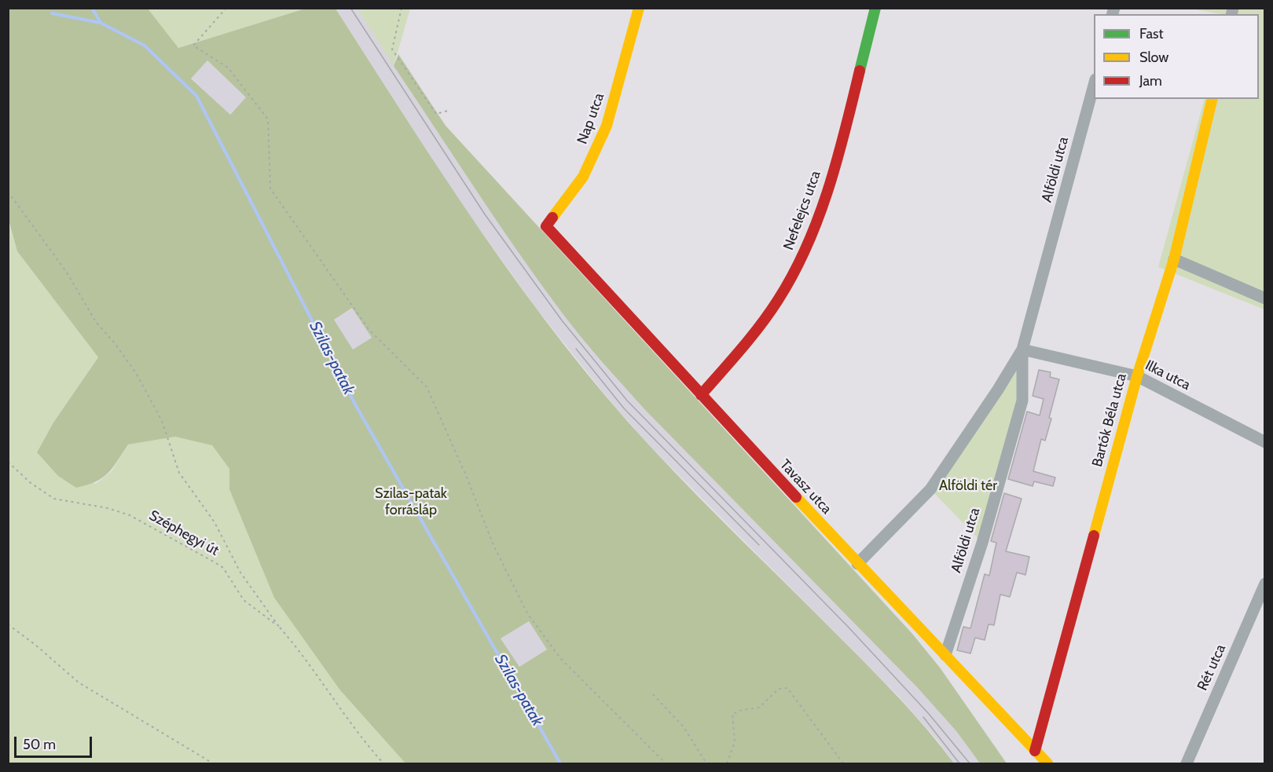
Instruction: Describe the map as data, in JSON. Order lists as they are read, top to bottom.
{
  "streets": {
    "street": [
      "Nap utca",
      "Alföldi utca",
      "Nefelejcs utca",
      "Ilka utca",
      "Bartók Béla utca",
      "Tavasz utca",
      "Rét utca"
    ],
    "path": ["Széphegyi út"]
  },
  "crossings": [
    ["Nap utca", "Tavasz utca"],
    ["Alföldi utca", "Ilka utca"],
    ["Alföldi utca", "Tavasz utca"],
    ["Nefelejcs utca", "Tavasz utca"],
    ["Ilka utca", "Bartók Béla utca"],
    ["Bartók Béla utca", "Tavasz utca"]
  ],
  "water": ["Szilas-patak"],
  "parks": ["Alföldi tér", "Szilas-patak forrásláp"],
  "legend": ["Fast", "Slow", "Jam"],
  "scale_bar": "50 m"
}
